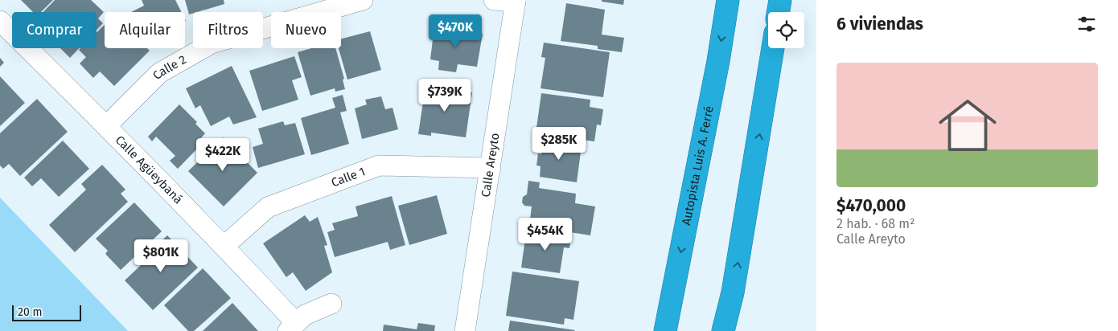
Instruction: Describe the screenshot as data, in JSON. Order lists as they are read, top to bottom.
{
  "streets": {
    "highway": ["Autopista Luis A. Ferré"],
    "street": [
      "Calle 2",
      "Calle Areyto",
      "Calle Agüeybaná",
      "Calle 1"
    ]
  },
  "crossings": [
    ["Calle 2", "Calle Agüeybaná"],
    ["Calle Areyto", "Calle 1"],
    ["Calle Agüeybaná", "Calle 1"]
  ],
  "scale_bar": "20 m",
  "page": {
    "heading": "6 viviendas",
    "chip": [
      "Comprar",
      "Alquilar",
      "Filtros",
      "Nuevo"
    ],
    "price": [
      "$470K",
      "$739K",
      "$285K",
      "$422K",
      "$454K",
      "$801K"
    ],
    "list": [
      {
        "name": "$470,000",
        "note": "2 hab. · 68 m² · Calle Areyto"
      }
    ],
    "scale": "20 m"
  }
}
